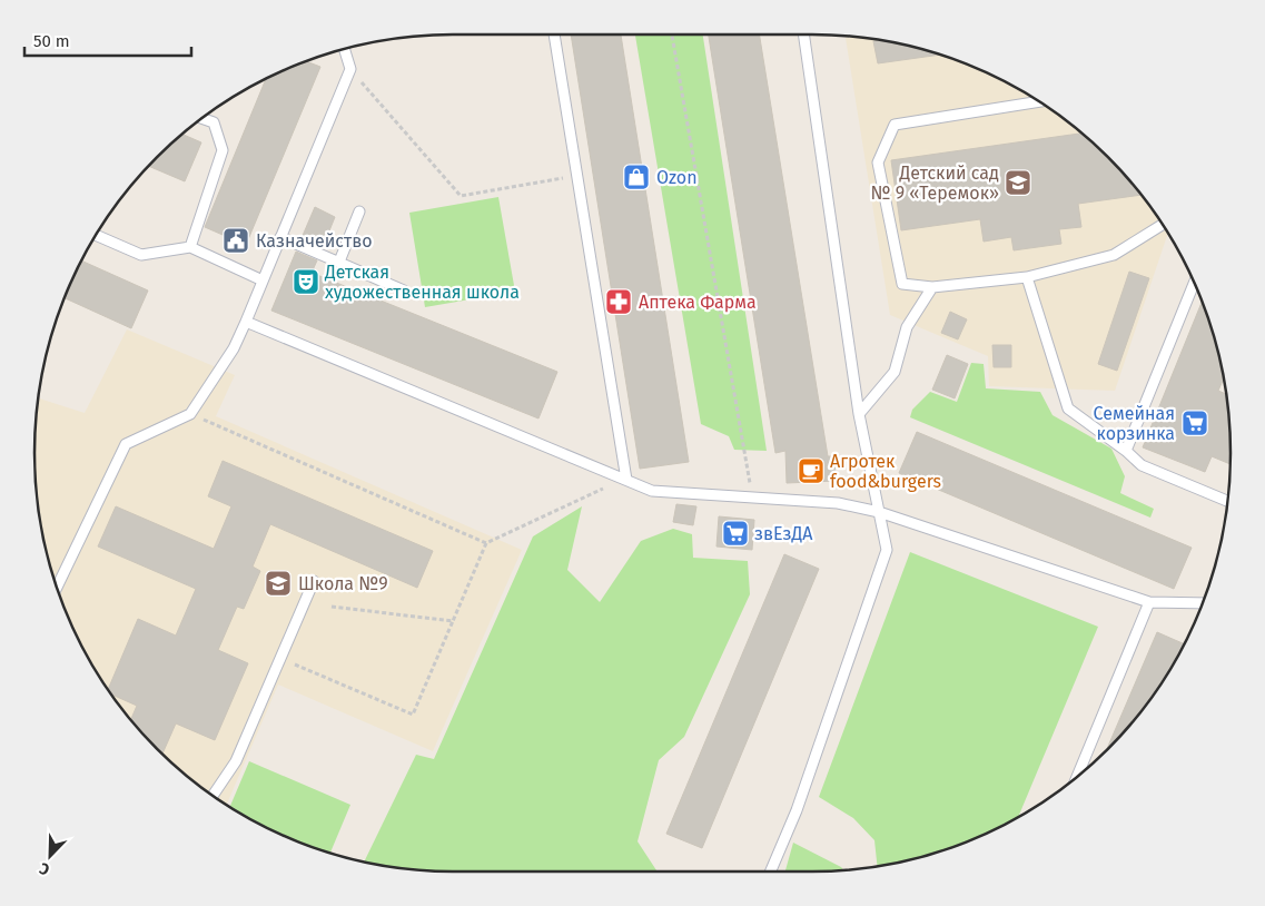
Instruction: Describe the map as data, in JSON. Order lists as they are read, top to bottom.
{
  "places": {
    "shop": ["Ozon"],
    "school or university": ["Детский сад № 9 «Теремок»", "Школа №9"],
    "public building": ["Казначейство"],
    "theatre": ["Детская художественная школа"],
    "pharmacy": ["Аптека Фарма"],
    "supermarket": ["Семейная корзинка", "звЕзДА"],
    "cafe": ["Агротек food&burgers"]
  },
  "scale_bar": "50 m",
  "north": "bottom left"
}
